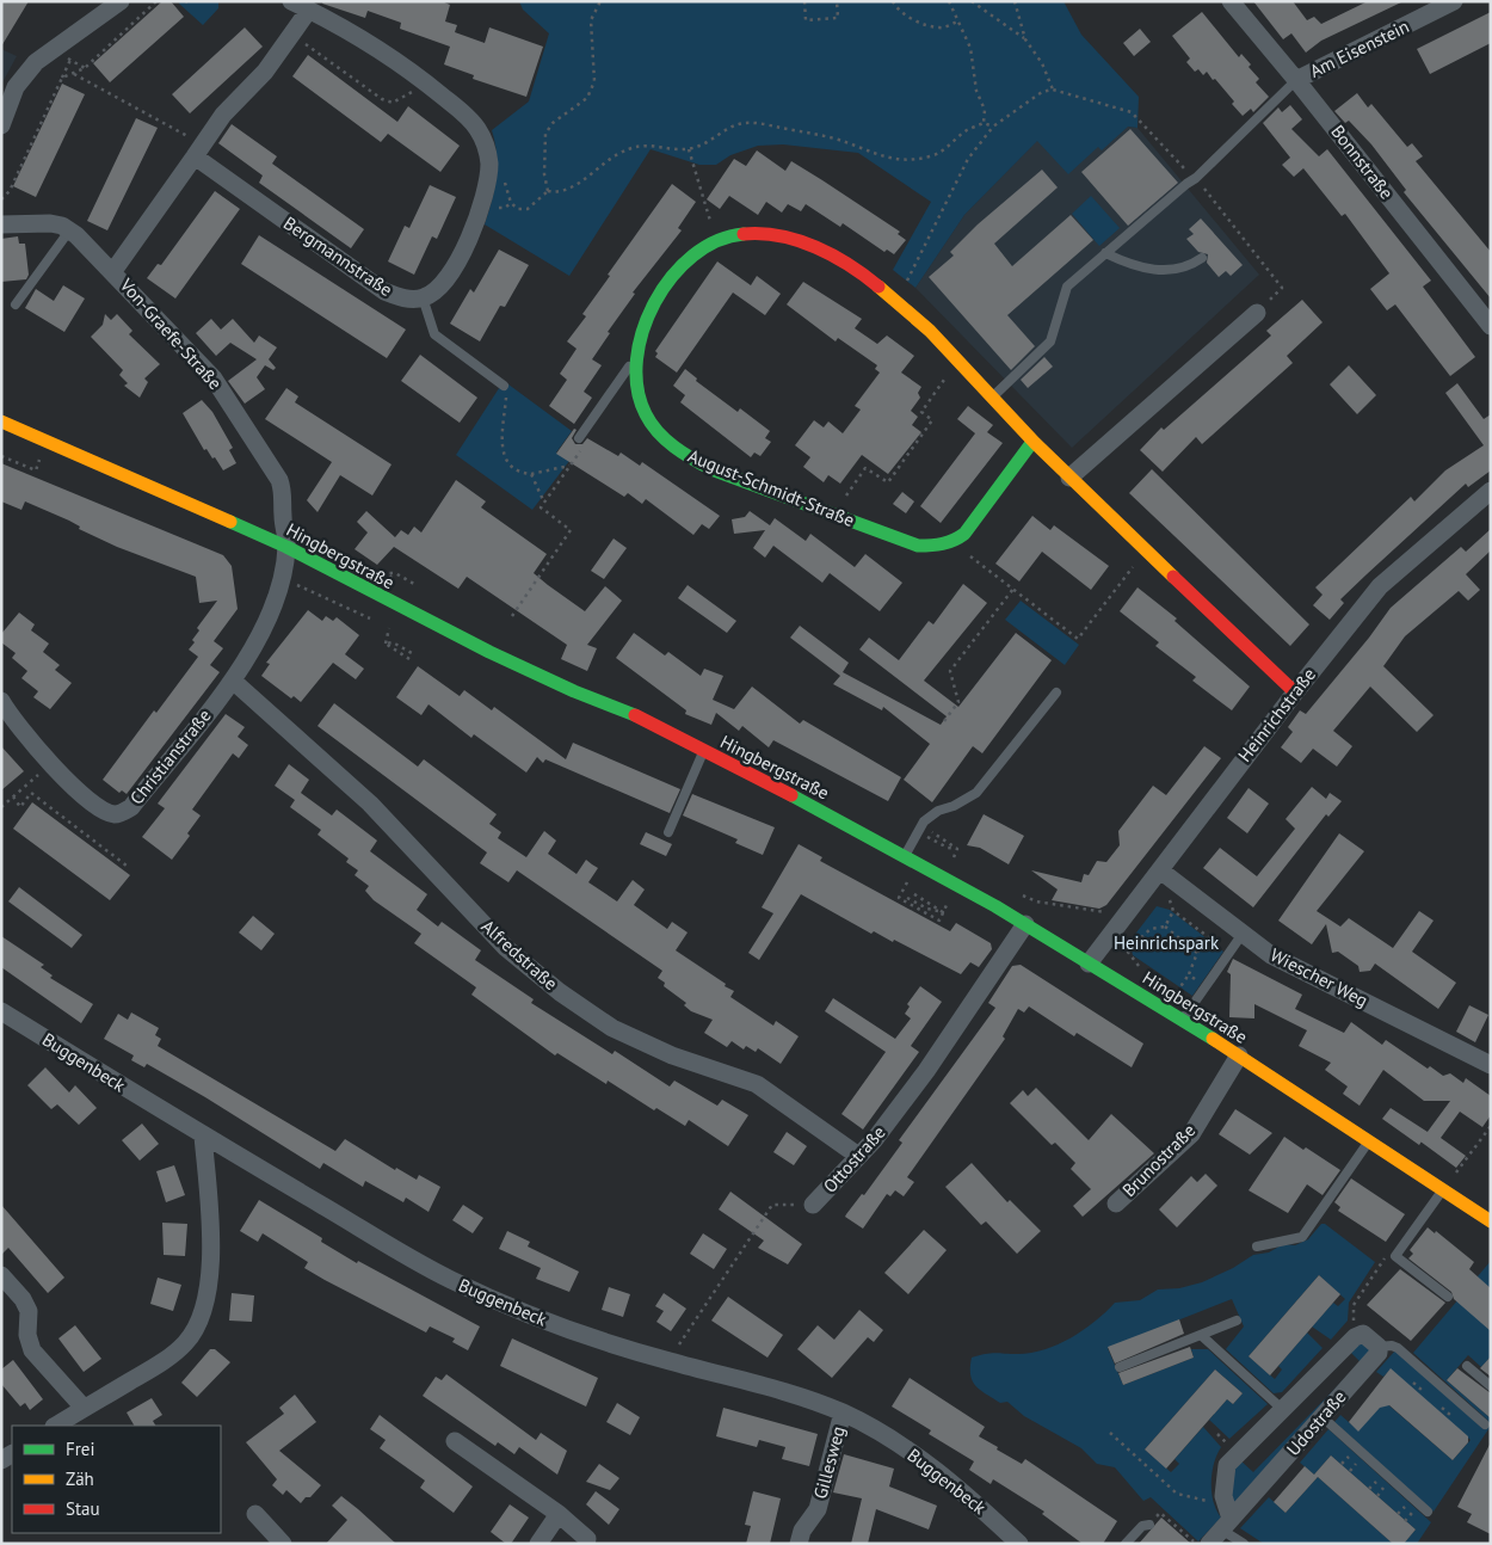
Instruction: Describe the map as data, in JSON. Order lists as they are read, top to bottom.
{
  "streets": {
    "street": [
      "Am Eisenstein",
      "Bonnstraße",
      "Bergmannstraße",
      "Von-Graefe-Straße",
      "August-Schmidt-Straße",
      "Hingbergstraße",
      "Heinrichstraße",
      "Christianstraße",
      "Alfredstraße",
      "Wiescher Weg",
      "Buggenbeck",
      "Ottostraße",
      "Brunostraße",
      "Udostraße",
      "Gillesweg"
    ]
  },
  "crossings": [
    ["Am Eisenstein", "Bonnstraße"],
    ["Von-Graefe-Straße", "Hingbergstraße"],
    ["Von-Graefe-Straße", "Christianstraße"],
    ["August-Schmidt-Straße", "Heinrichstraße"],
    ["Hingbergstraße", "Heinrichstraße"],
    ["Hingbergstraße", "Christianstraße"],
    ["Hingbergstraße", "Ottostraße"],
    ["Hingbergstraße", "Brunostraße"],
    ["Heinrichstraße", "Wiescher Weg"],
    ["Christianstraße", "Alfredstraße"],
    ["Alfredstraße", "Ottostraße"],
    ["Buggenbeck", "Ottostraße"],
    ["Buggenbeck", "Gillesweg"]
  ],
  "parks": ["Heinrichspark"],
  "legend": ["Frei", "Zäh", "Stau"]
}
